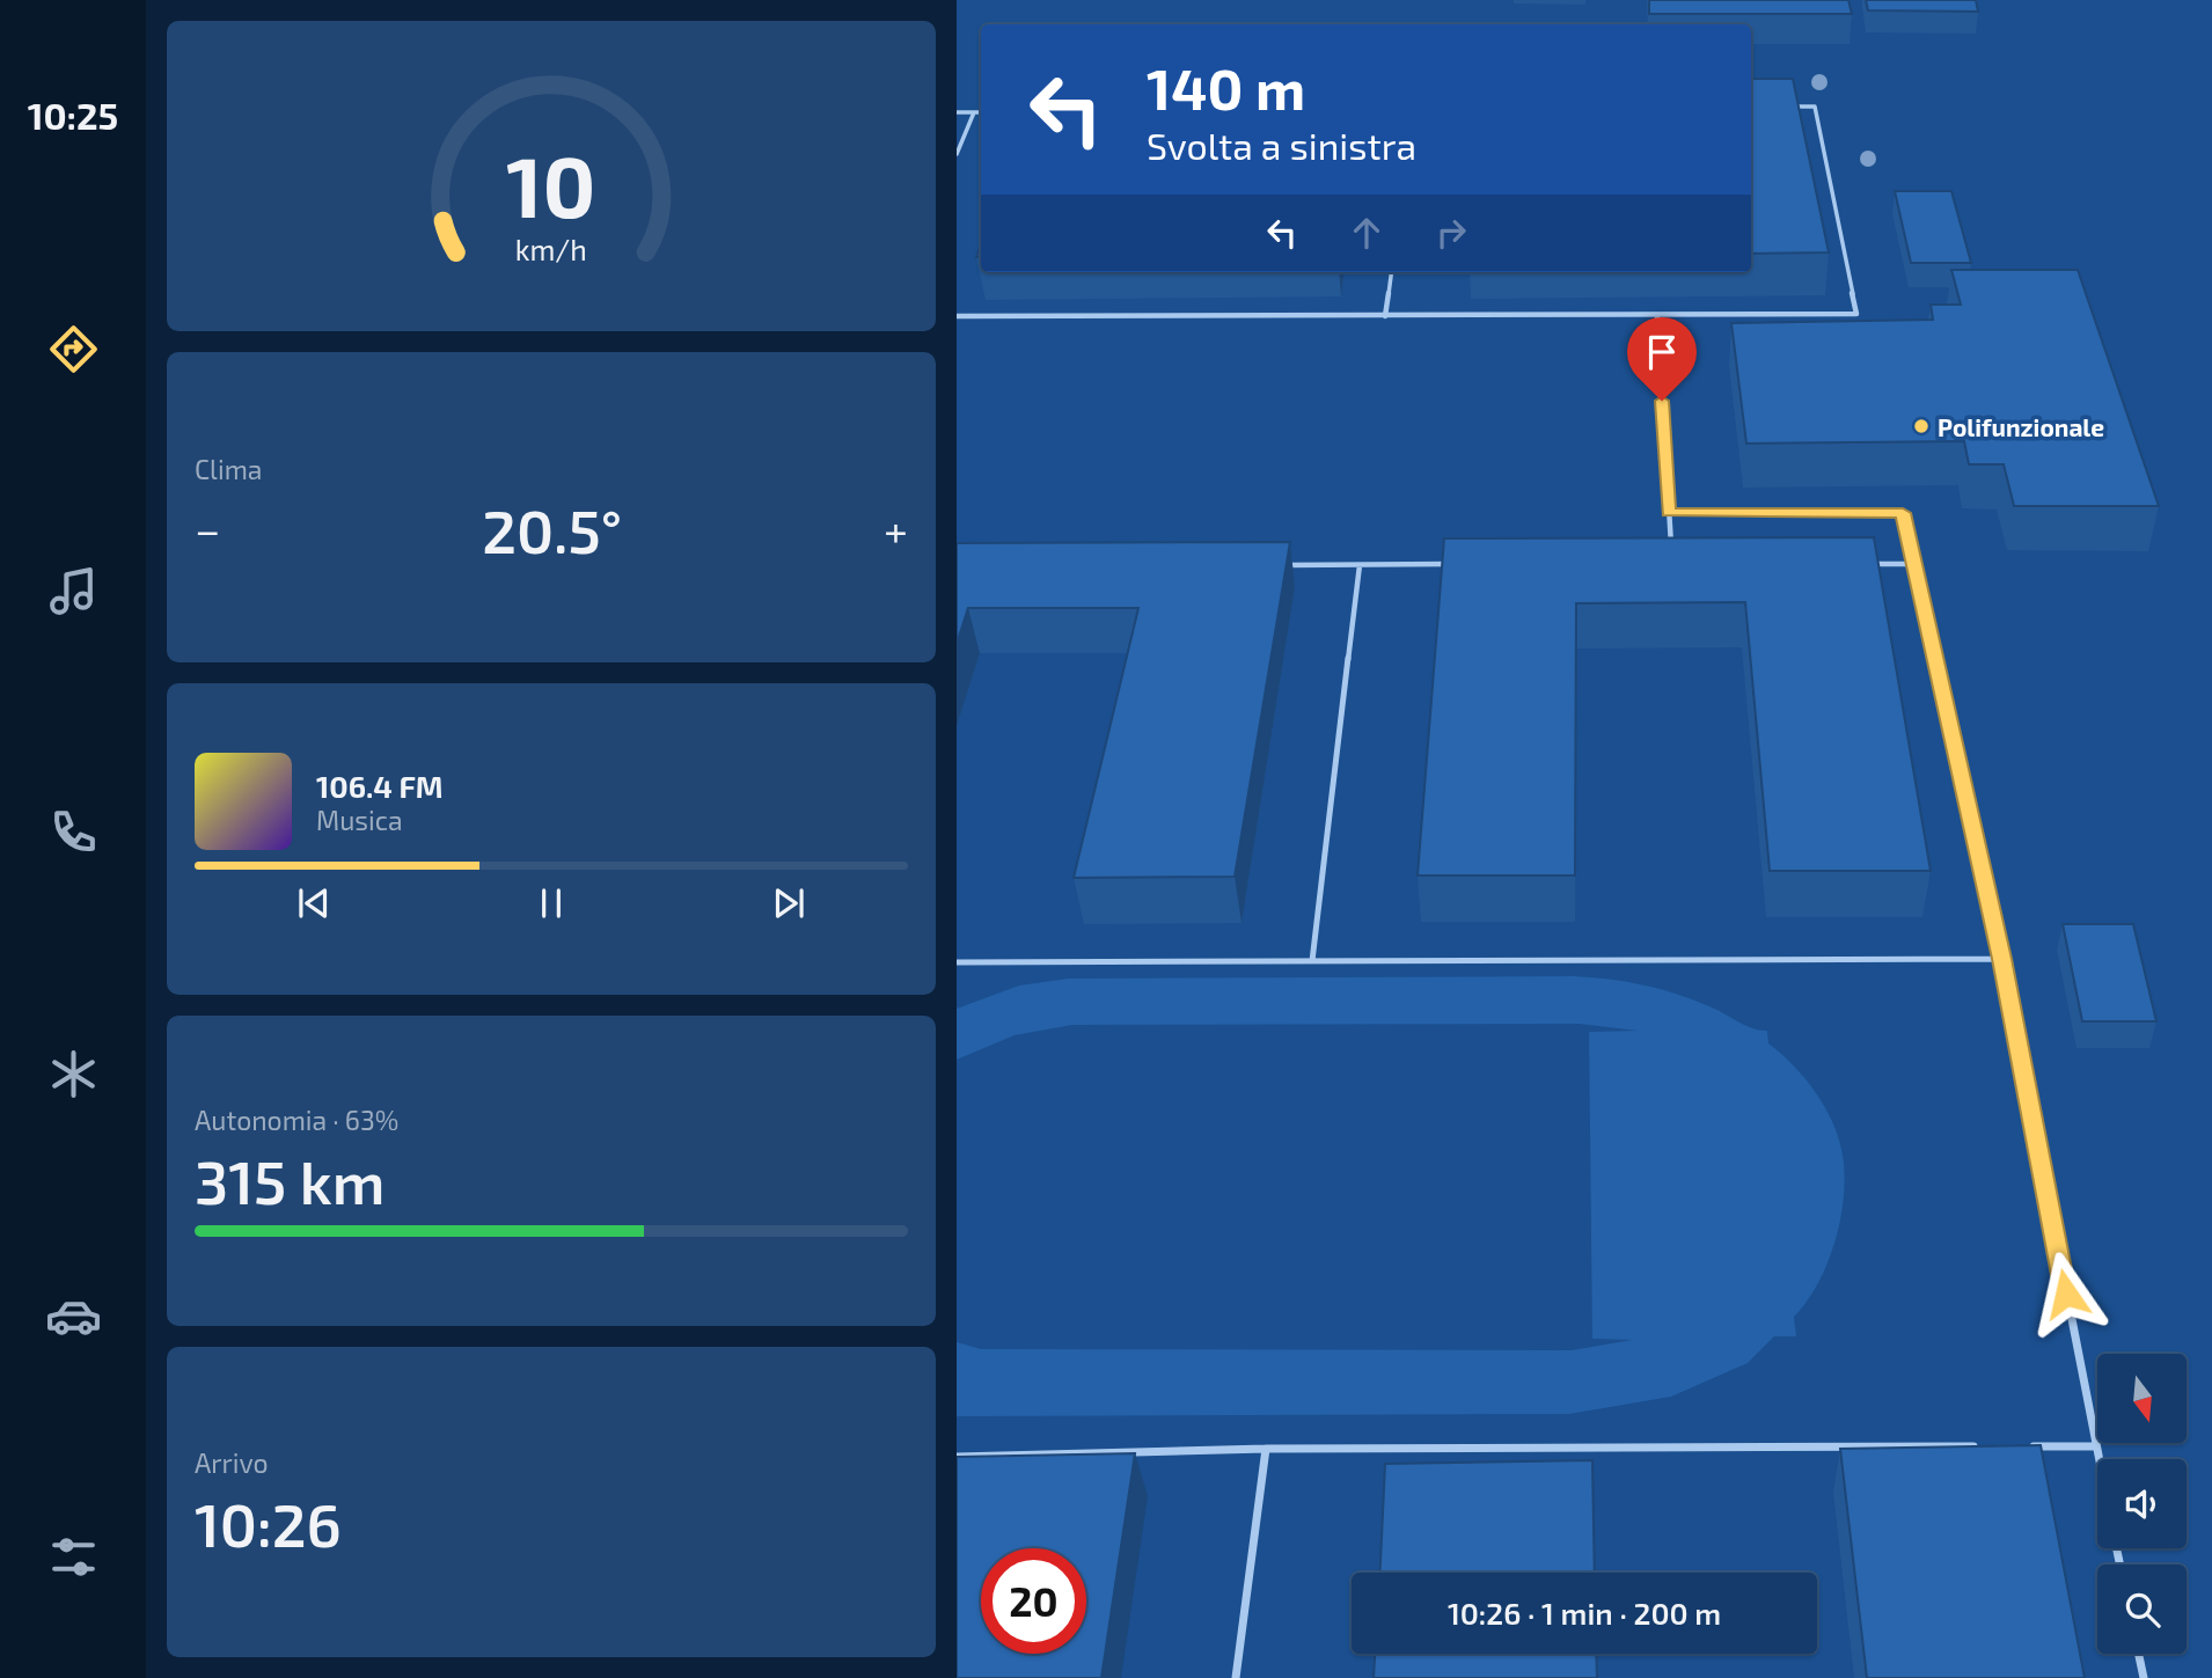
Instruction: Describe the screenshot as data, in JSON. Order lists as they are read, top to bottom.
{
  "places": ["Polifunzionale"],
  "north": "bottom",
  "page": {
    "tabs": "10:25",
    "turn": ["140 m", "Svolta a sinistra"],
    "tile": [
      "Clima",
      ["Autonomia · 63%", "315 km"],
      ["Arrivo", "10:26"]
    ],
    "heat": ["−", "20.5°", "+"],
    "song": ["106.4 FM", "Musica"],
    "limit": "20",
    "trip": "10:26 · 1 min · 200 m",
    "gauge": ["10", "km/h"]
  }
}
